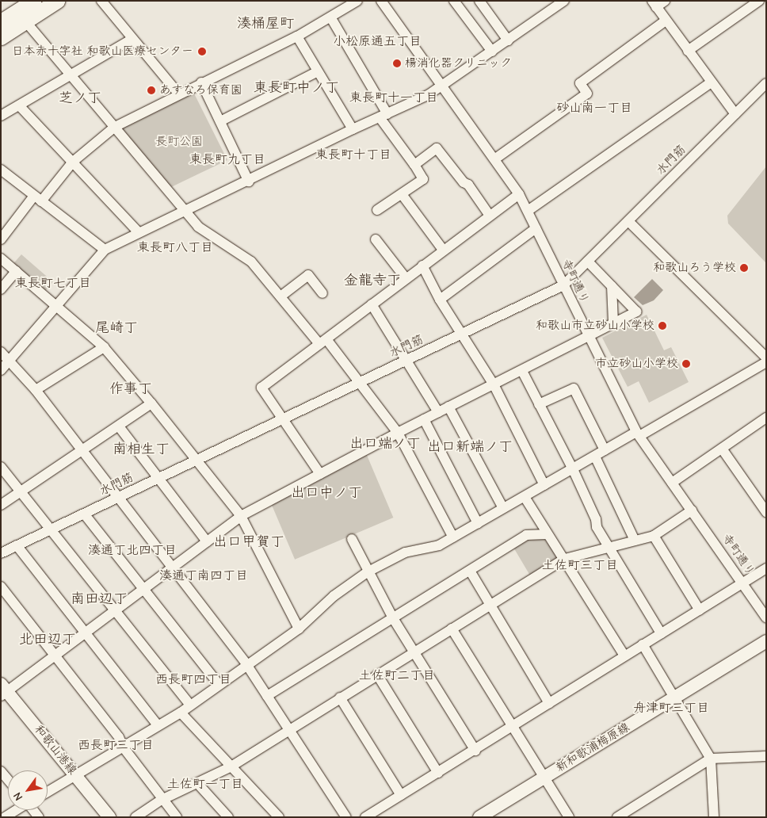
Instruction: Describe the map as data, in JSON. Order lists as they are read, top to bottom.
{
  "streets": {
    "main road": ["新和歌浦梅原線", "和歌山港線"],
    "street": ["水門筋", "寺町通り"]
  },
  "crossings": [
    ["水門筋", "寺町通り"]
  ],
  "districts": [
    "湊桶屋町",
    "小松原通五丁目",
    "東長町中ノ丁",
    "東長町十一丁目",
    "芝ノ丁",
    "砂山南一丁目",
    "東長町十丁目",
    "東長町九丁目",
    "東長町八丁目",
    "金龍寺丁",
    "東長町七丁目",
    "尾崎丁",
    "作事丁",
    "出口端ノ丁",
    "出口新端ノ丁",
    "南相生丁",
    "出口中ノ丁",
    "出口甲賀丁",
    "湊通丁北四丁目",
    "土佐町三丁目",
    "湊通丁南四丁目",
    "南田辺丁",
    "北田辺丁",
    "土佐町二丁目",
    "西長町四丁目",
    "舟津町三丁目",
    "西長町三丁目",
    "土佐町一丁目"
  ],
  "parks": ["長町公園"],
  "places": [
    "日本赤十字社 和歌山医療センター",
    "楊消化器クリニック",
    "あすなろ保育園",
    "和歌山ろう学校",
    "和歌山市立砂山小学校",
    "市立砂山小学校"
  ],
  "north": "bottom left"
}
